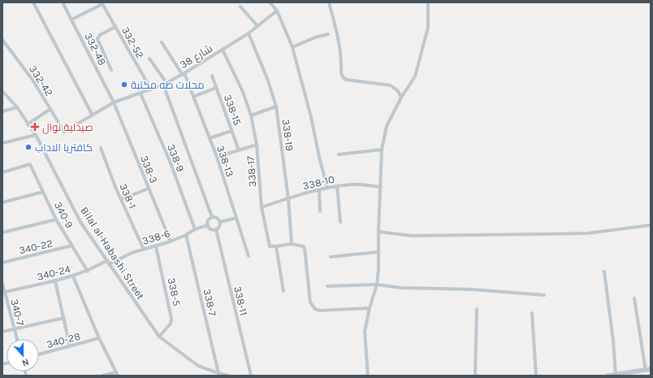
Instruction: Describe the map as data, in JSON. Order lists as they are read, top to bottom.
{
  "streets": {
    "street": [
      "332-52",
      "332-48",
      "شارع 38",
      "332-42",
      "338-15",
      "338-19",
      "338-9",
      "338-13",
      "338-3",
      "338-17",
      "338-10",
      "338-1",
      "340-9",
      "338-6",
      "340-22",
      "Bilal al-Habashi Street",
      "340-24",
      "338-5",
      "338-11",
      "338-7",
      "340-7",
      "340-28"
    ]
  },
  "crossings": [
    ["332-52", "شارع 38"],
    ["332-48", "شارع 38"],
    ["332-48", "338-3"],
    ["شارع 38", "332-42"],
    ["شارع 38", "338-19"],
    ["شارع 38", "338-9"],
    ["شارع 38", "338-13"],
    ["شارع 38", "338-3"],
    ["شارع 38", "338-17"],
    ["338-19", "338-10"],
    ["338-9", "338-6"],
    ["338-3", "338-6"],
    ["338-17", "338-10"],
    ["338-1", "338-6"],
    ["340-9", "340-22"],
    ["340-9", "340-24"],
    ["338-6", "Bilal al-Habashi Street"],
    ["338-6", "340-24"],
    ["338-6", "338-5"],
    ["338-6", "338-11"],
    ["338-6", "338-7"],
    ["Bilal al-Habashi Street", "340-24"],
    ["Bilal al-Habashi Street", "338-5"],
    ["Bilal al-Habashi Street", "338-7"],
    ["340-24", "340-7"]
  ],
  "places": {
    "other": ["محلات طه مكتبة", "كافتريا الاداب"],
    "health": ["صيدلية نوال"]
  },
  "north": "bottom"
}
